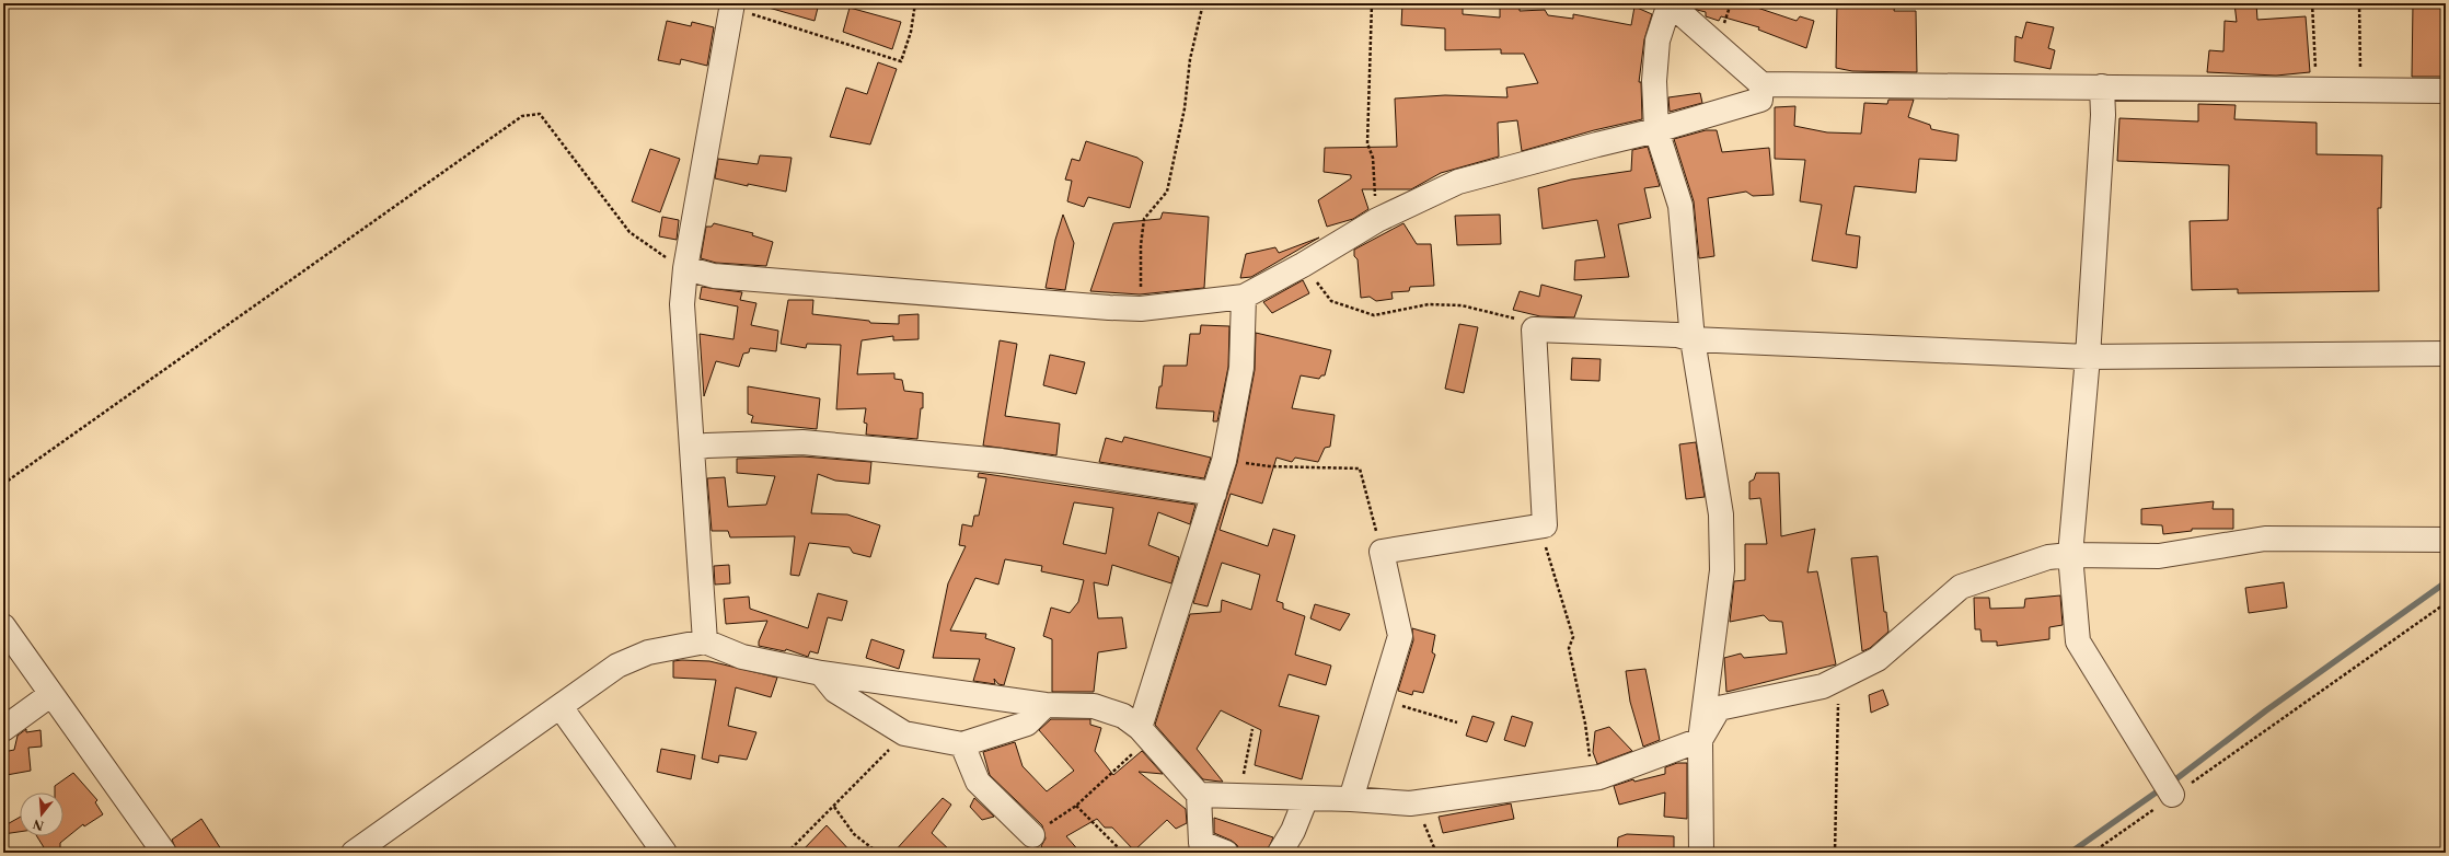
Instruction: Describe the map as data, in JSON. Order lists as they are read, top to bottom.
{
  "north": "bottom"
}
